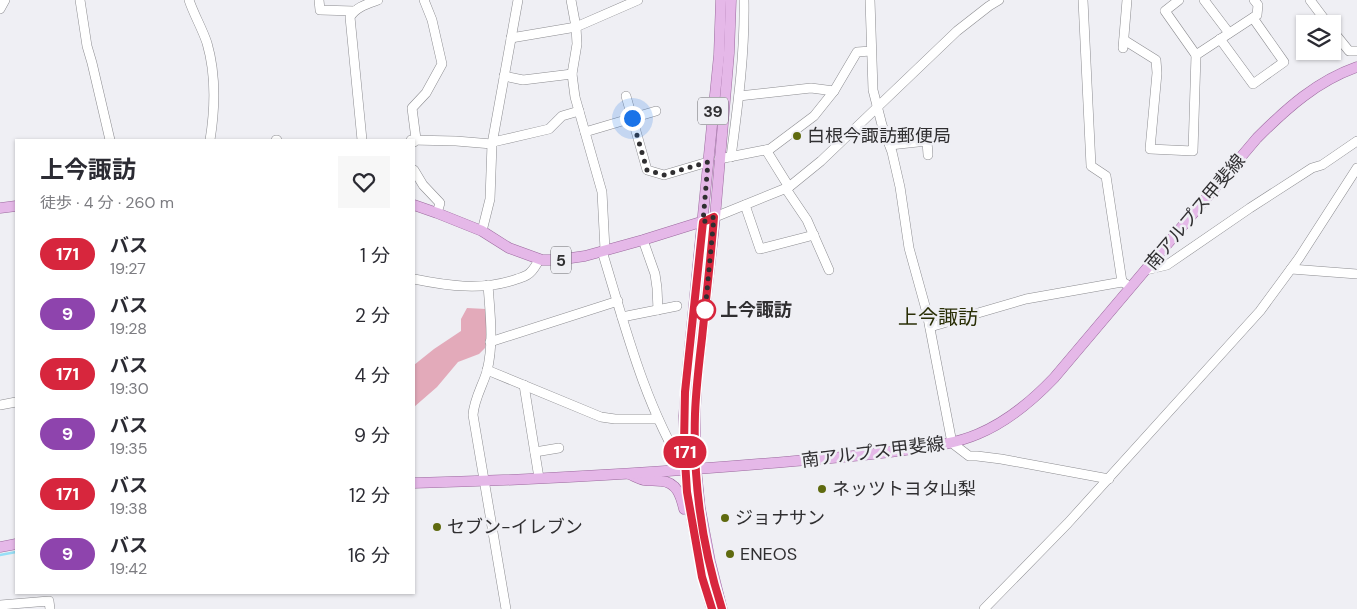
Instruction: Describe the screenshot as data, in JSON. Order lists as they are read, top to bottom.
{
  "streets": {
    "main road": ["39", "南アルプス甲斐線", "5"]
  },
  "crossings": [
    ["39", "5"]
  ],
  "districts": ["上今諏訪"],
  "places": [
    "白根今諏訪郵便局",
    "上今諏訪",
    "ネッツトヨタ山梨",
    "ジョナサン",
    "セブン-イレブン",
    "ENEOS"
  ],
  "lines": ["bus line 171"],
  "page": {
    "on_map": "171",
    "heading": ["上今諏訪", "徒歩 · 4 分 · 260 m"],
    "list": [
      {
        "mark": "171",
        "name": "バス",
        "note": "19:27",
        "value": "1 分"
      },
      {
        "mark": "9",
        "name": "バス",
        "note": "19:28",
        "value": "2 分"
      },
      {
        "mark": "171",
        "name": "バス",
        "note": "19:30",
        "value": "4 分"
      },
      {
        "mark": "9",
        "name": "バス",
        "note": "19:35",
        "value": "9 分"
      },
      {
        "mark": "171",
        "name": "バス",
        "note": "19:38",
        "value": "12 分"
      },
      {
        "mark": "9",
        "name": "バス",
        "note": "19:42",
        "value": "16 分"
      }
    ]
  }
}
